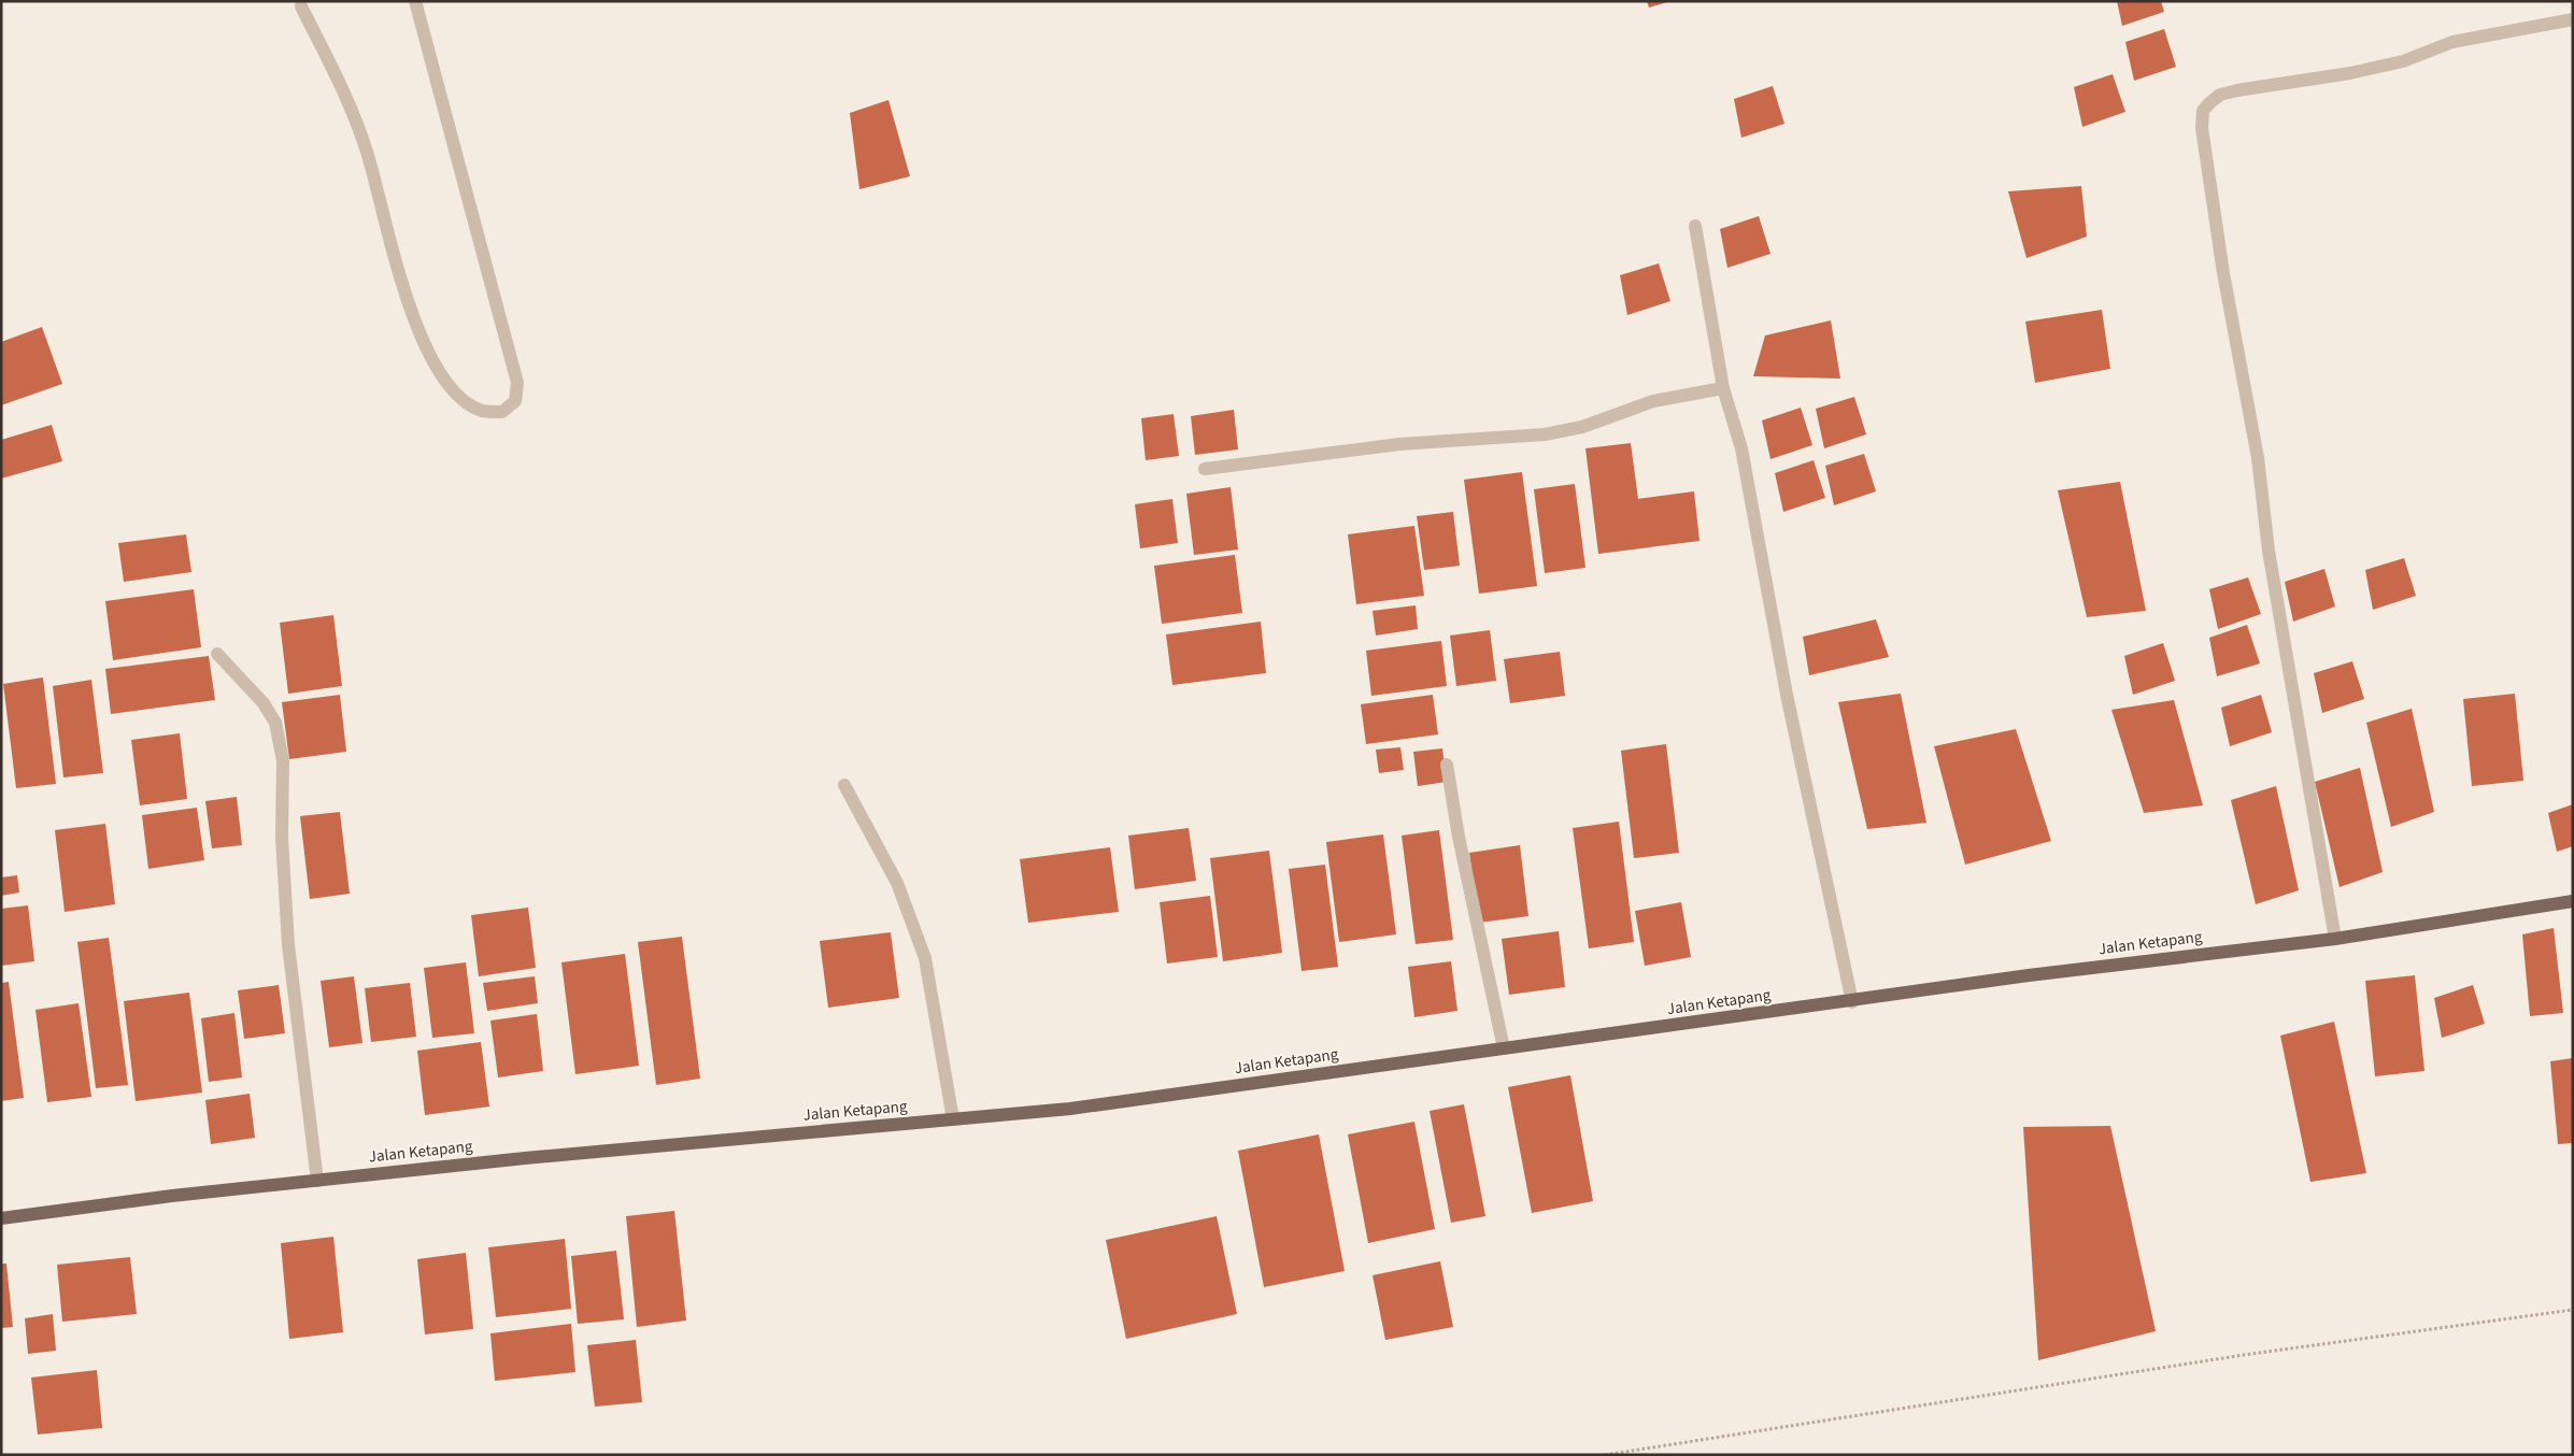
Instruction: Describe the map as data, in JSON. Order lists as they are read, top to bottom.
{
  "streets": {
    "main road": ["Jalan Ketapang"]
  }
}
